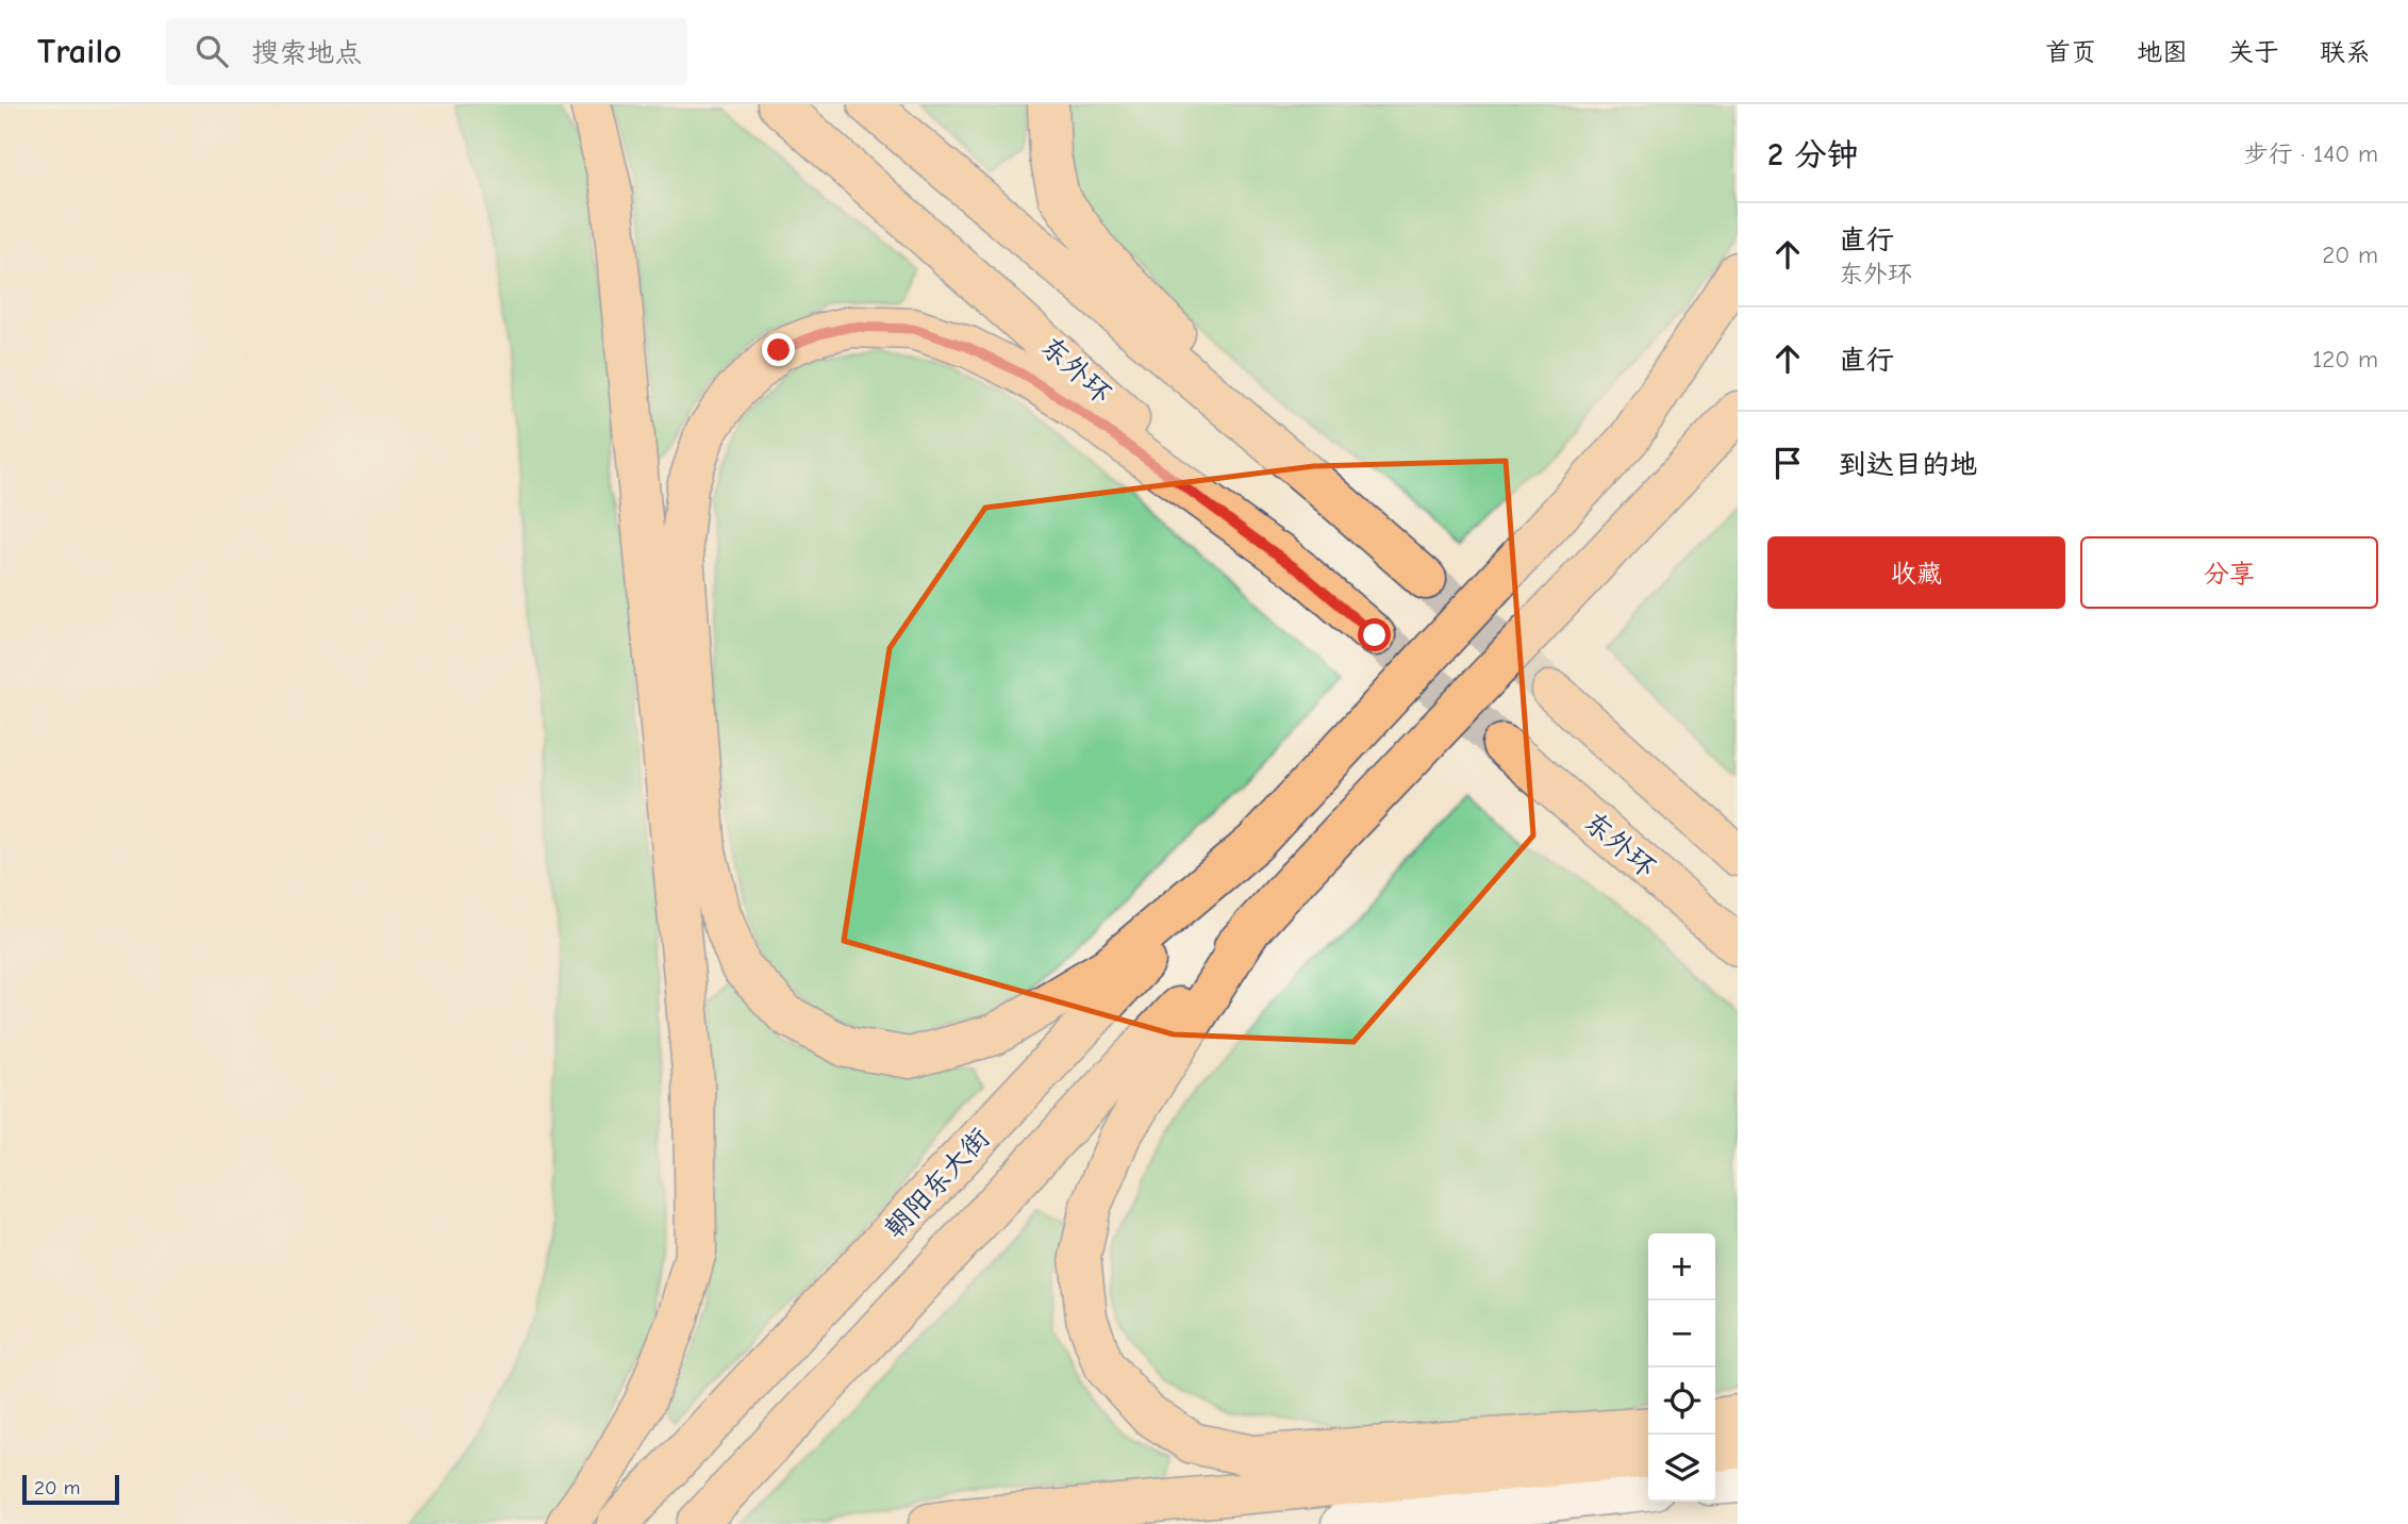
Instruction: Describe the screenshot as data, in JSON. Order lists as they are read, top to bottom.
{
  "streets": {
    "main road": ["东外环", "朝阳东大街"]
  },
  "scale_bar": "20 m",
  "page": {
    "header": "Trailo",
    "search": "搜索地点",
    "nav": [
      "首页",
      "地图",
      "关于",
      "联系"
    ],
    "heading": ["2 分钟", "步行 · 140 m"],
    "list": [
      ["直行", "东外环", "20 m"],
      ["直行", "120 m"],
      "到达目的地"
    ],
    "buttons": ["收藏", "分享"],
    "map_buttons": ["+", "−"],
    "scale": "20 m"
  }
}
